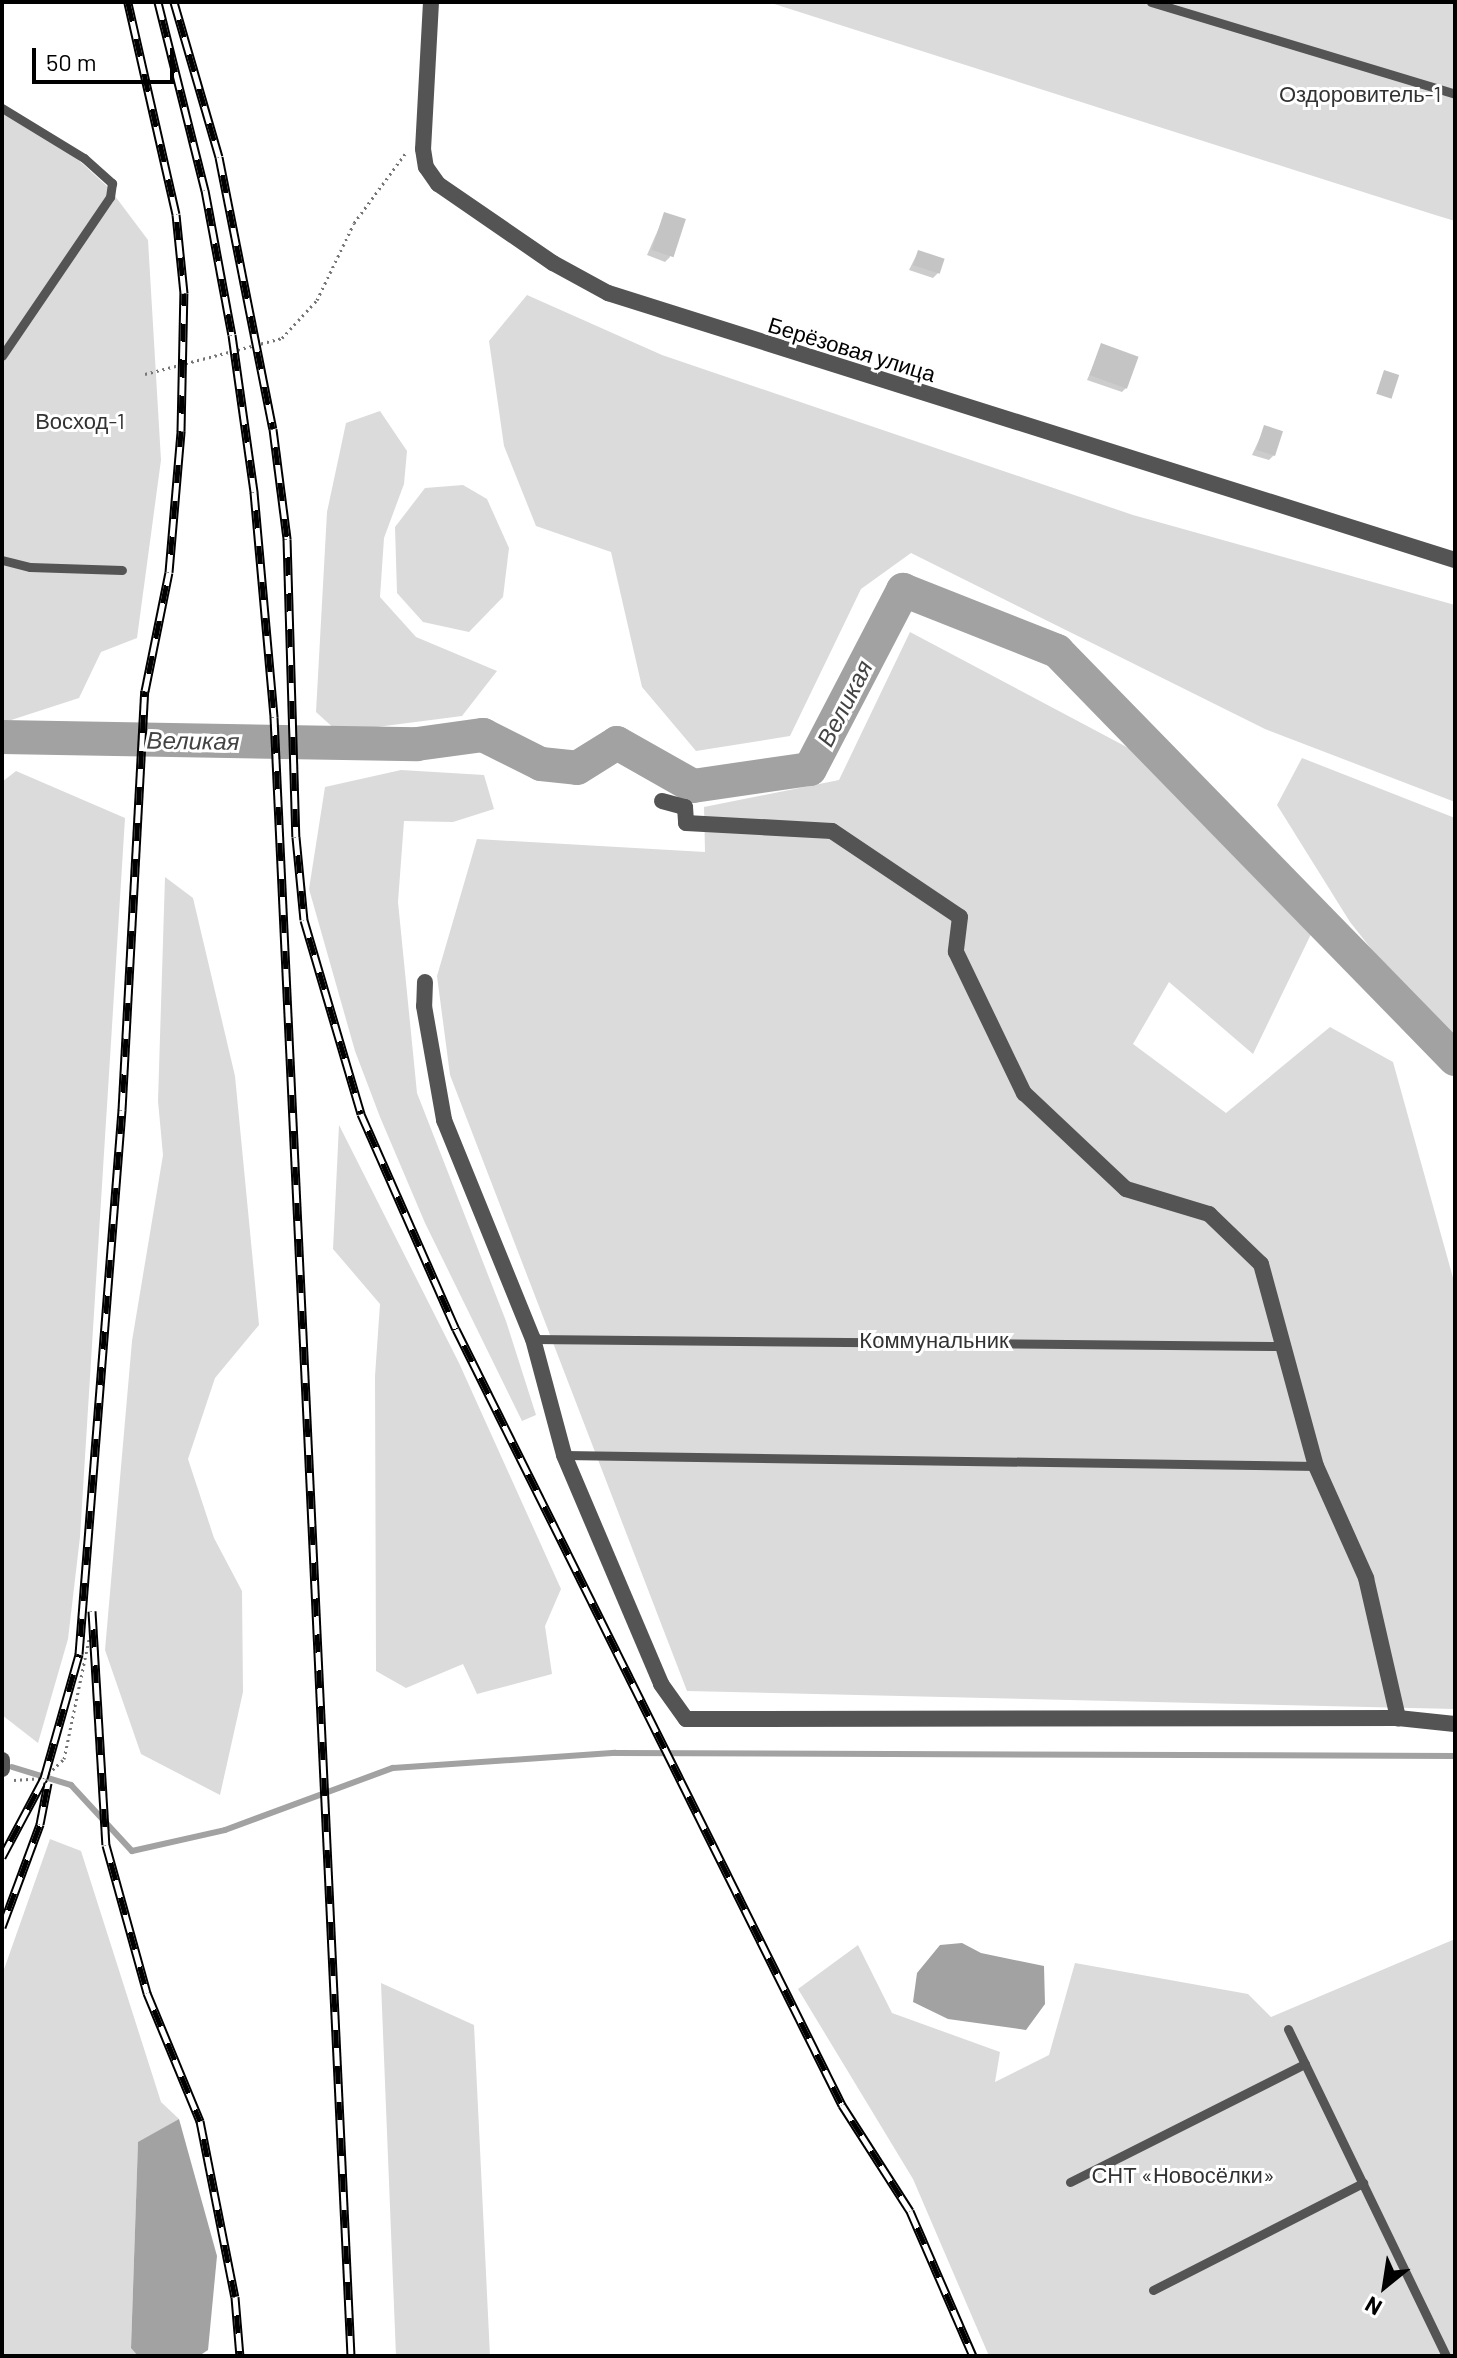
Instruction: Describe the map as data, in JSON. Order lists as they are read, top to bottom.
{
  "streets": {
    "street": ["Берёзовая улица"]
  },
  "water": ["Великая"],
  "parks": [
    "Оздоровитель-1",
    "Восход-1",
    "Коммунальник",
    "СНТ «Новосёлки»"
  ],
  "scale_bar": "50 m",
  "north": "bottom left"
}
